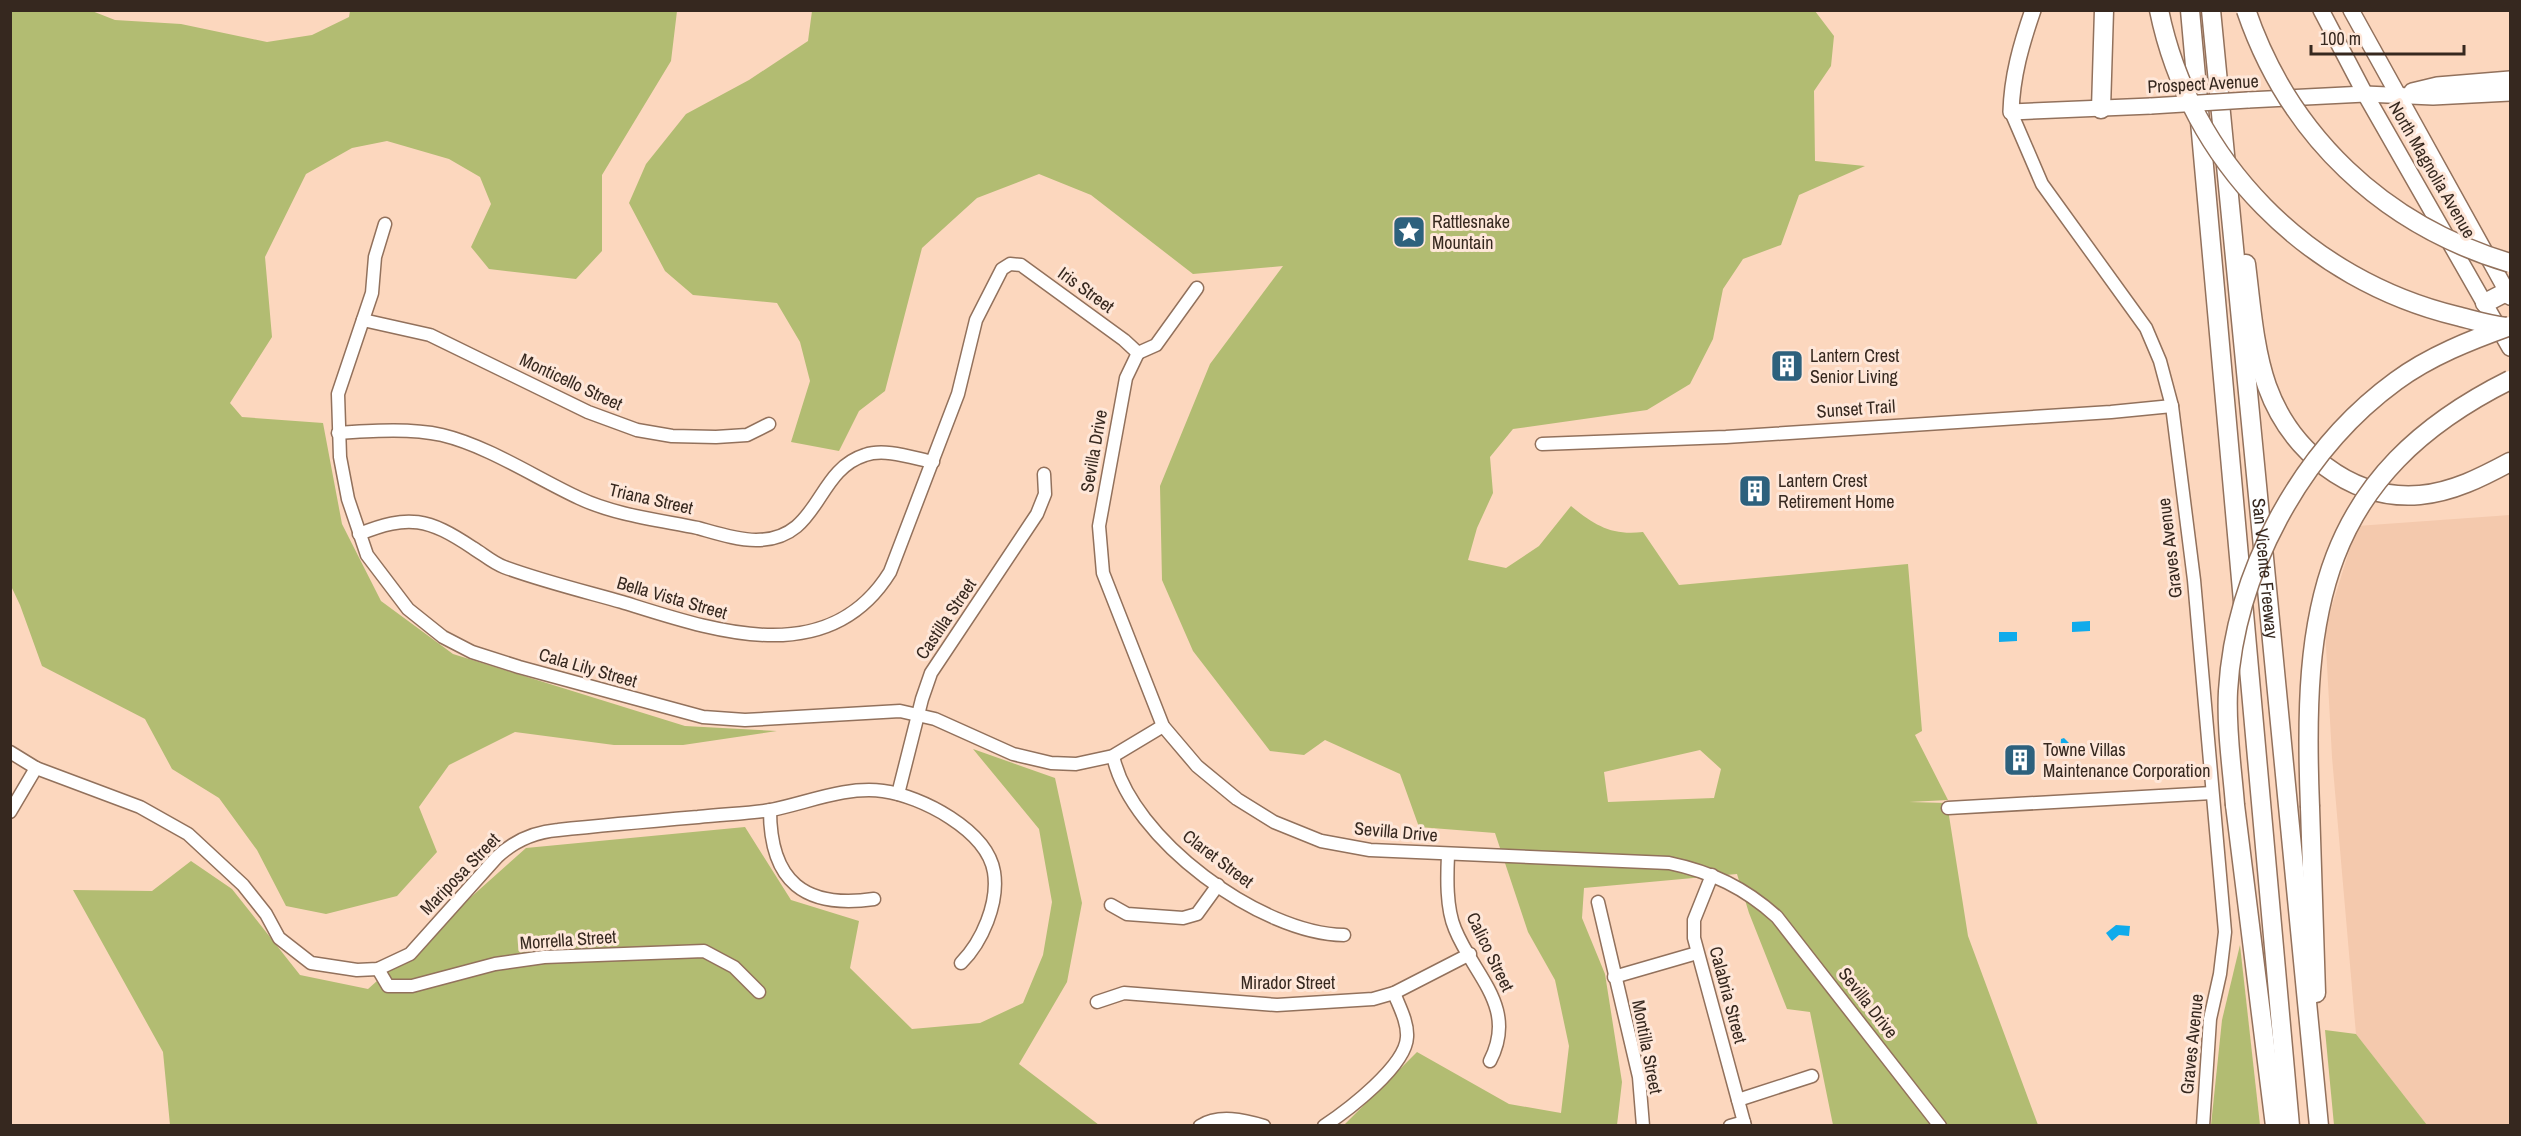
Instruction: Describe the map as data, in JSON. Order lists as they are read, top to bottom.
{
  "streets": {
    "highway": ["San Vicente Freeway"],
    "main road": ["Prospect Avenue", "North Magnolia Avenue", "Graves Avenue"],
    "street": [
      "Iris Street",
      "Monticello Street",
      "Sunset Trail",
      "Sevilla Drive",
      "Triana Street",
      "Bella Vista Street",
      "Castilla Street",
      "Cala Lily Street",
      "Claret Street",
      "Mariposa Street",
      "Morrella Street",
      "Calico Street",
      "Mirador Street",
      "Calabria Street",
      "Montilla Street"
    ]
  },
  "crossings": [
    ["Prospect Avenue", "North Magnolia Avenue"],
    ["Prospect Avenue", "Graves Avenue"],
    ["Iris Street", "Sevilla Drive"],
    ["Iris Street", "Bella Vista Street"],
    ["Monticello Street", "Cala Lily Street"],
    ["Sunset Trail", "Graves Avenue"],
    ["Sevilla Drive", "Cala Lily Street"],
    ["Sevilla Drive", "Calico Street"],
    ["Sevilla Drive", "Calabria Street"],
    ["Triana Street", "Bella Vista Street"],
    ["Triana Street", "Cala Lily Street"],
    ["Bella Vista Street", "Cala Lily Street"],
    ["Castilla Street", "Cala Lily Street"],
    ["Castilla Street", "Mariposa Street"],
    ["Cala Lily Street", "Claret Street"],
    ["Mariposa Street", "Morrella Street"],
    ["Calico Street", "Mirador Street"]
  ],
  "places": {
    "place": ["Rattlesnake Mountain"],
    "building": ["Lantern Crest Senior Living", "Lantern Crest Retirement Home", "Towne Villas Maintenance Corporation"]
  },
  "scale_bar": "100 m"
}
